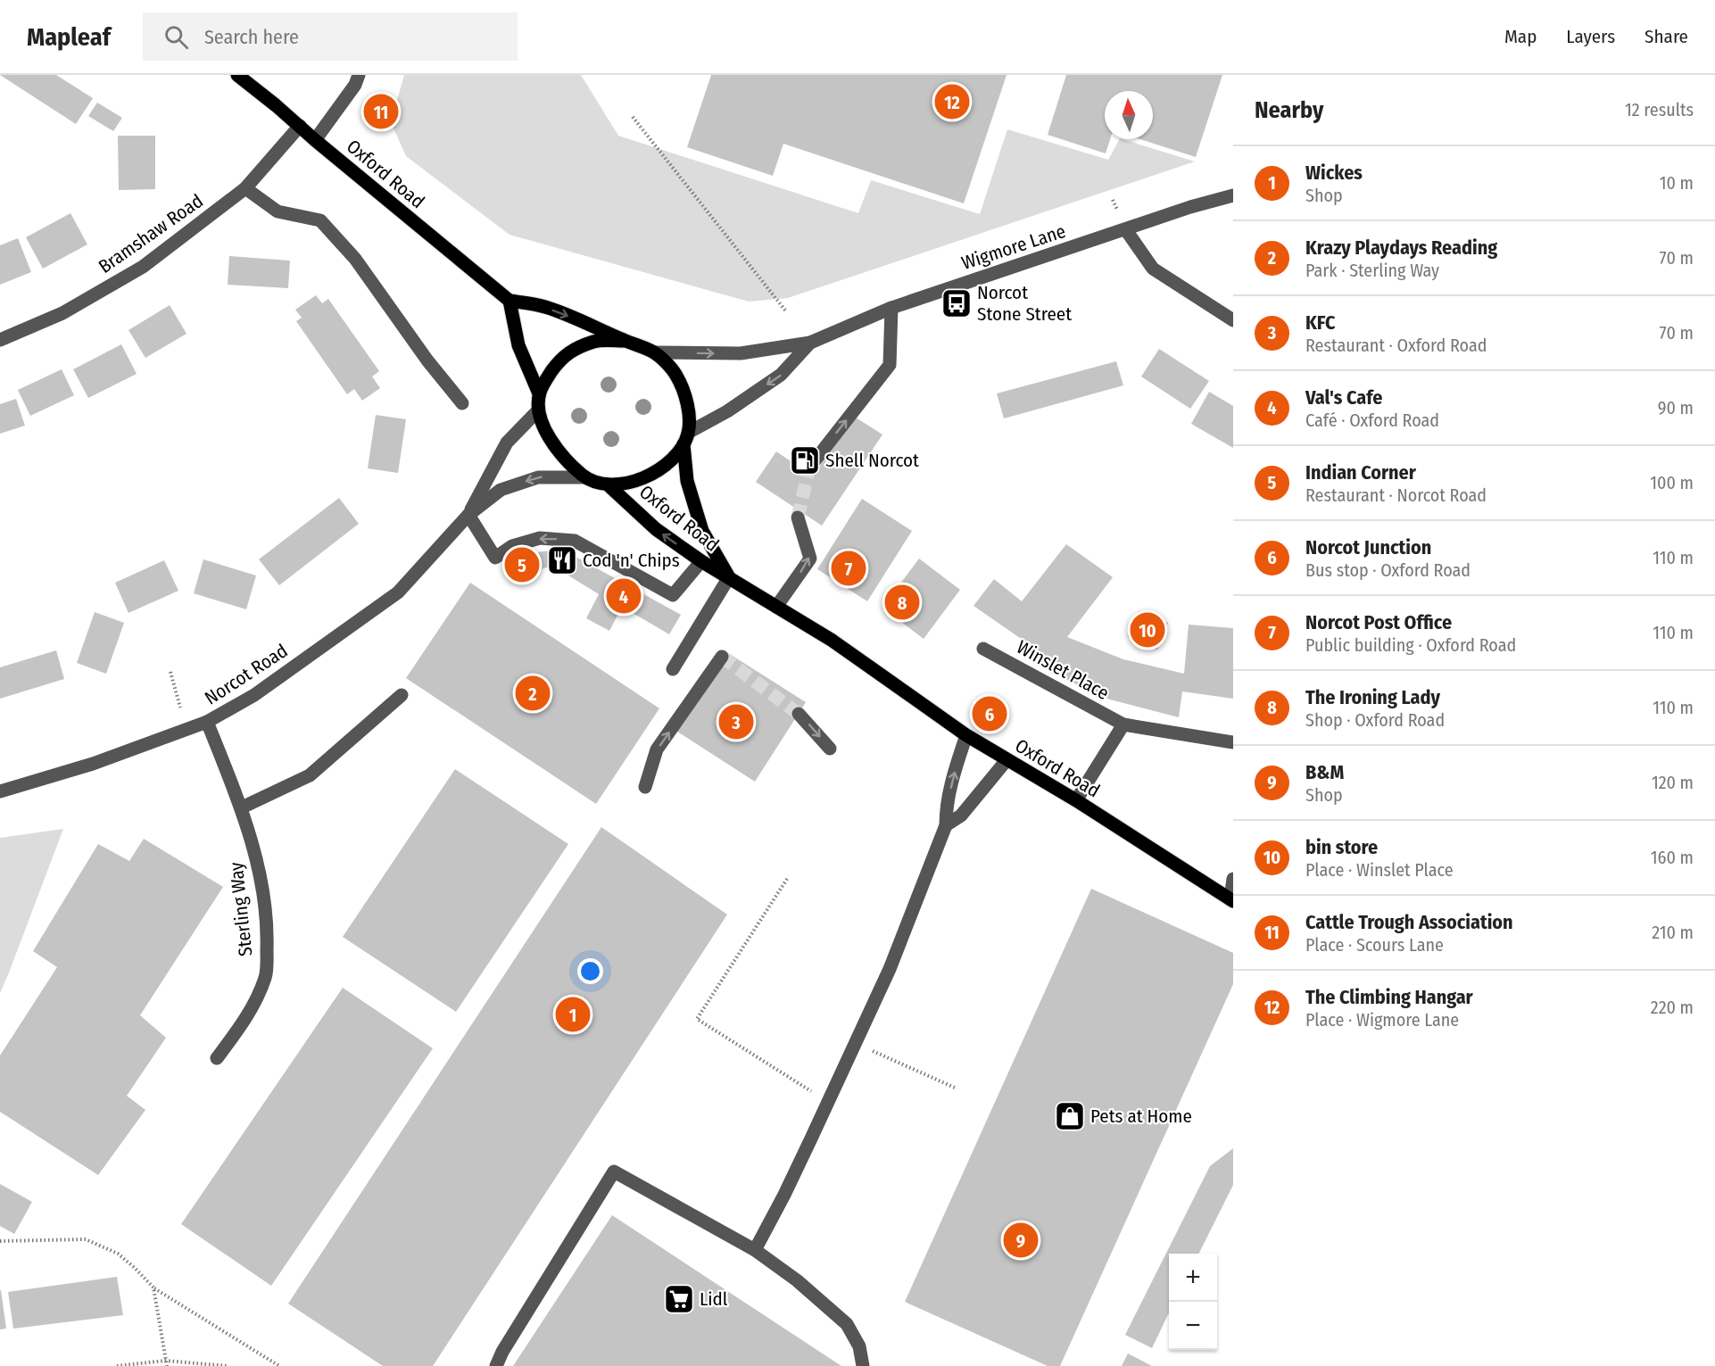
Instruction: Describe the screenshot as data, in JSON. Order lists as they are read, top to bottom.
{
  "streets": {
    "main road": ["Oxford Road"],
    "street": [
      "Bramshaw Road",
      "Wigmore Lane",
      "Winslet Place",
      "Norcot Road",
      "Sterling Way"
    ]
  },
  "crossings": [
    ["Oxford Road", "Bramshaw Road"],
    ["Oxford Road", "Wigmore Lane"],
    ["Oxford Road", "Norcot Road"],
    ["Wigmore Lane", "Norcot Road"],
    ["Norcot Road", "Sterling Way"]
  ],
  "places": {
    "bus stop": ["Norcot Stone Street"],
    "fuel station": ["Shell Norcot"],
    "restaurant": ["Cod 'n' Chips"],
    "shop": ["Pets at Home"],
    "supermarket": ["Lidl"]
  },
  "north": "top",
  "page": {
    "header": "Mapleaf",
    "search": "Search here",
    "nav": ["Map", "Layers", "Share"],
    "heading": ["Nearby", "12 results"],
    "pins": [
      "12",
      "11",
      "5",
      "7",
      "4",
      "8",
      "10",
      "2",
      "6",
      "3",
      "1",
      "9"
    ],
    "list": [
      {
        "mark": "1",
        "name": "Wickes",
        "note": "Shop",
        "value": "10 m"
      },
      {
        "mark": "2",
        "name": "Krazy Playdays Reading",
        "note": "Park · Sterling Way",
        "value": "70 m"
      },
      {
        "mark": "3",
        "name": "KFC",
        "note": "Restaurant · Oxford Road",
        "value": "70 m"
      },
      {
        "mark": "4",
        "name": "Val's Cafe",
        "note": "Café · Oxford Road",
        "value": "90 m"
      },
      {
        "mark": "5",
        "name": "Indian Corner",
        "note": "Restaurant · Norcot Road",
        "value": "100 m"
      },
      {
        "mark": "6",
        "name": "Norcot Junction",
        "note": "Bus stop · Oxford Road",
        "value": "110 m"
      },
      {
        "mark": "7",
        "name": "Norcot Post Office",
        "note": "Public building · Oxford Road",
        "value": "110 m"
      },
      {
        "mark": "8",
        "name": "The Ironing Lady",
        "note": "Shop · Oxford Road",
        "value": "110 m"
      },
      {
        "mark": "9",
        "name": "B&M",
        "note": "Shop",
        "value": "120 m"
      },
      {
        "mark": "10",
        "name": "bin store",
        "note": "Place · Winslet Place",
        "value": "160 m"
      },
      {
        "mark": "11",
        "name": "Cattle Trough Association",
        "note": "Place · Scours Lane",
        "value": "210 m"
      },
      {
        "mark": "12",
        "name": "The Climbing Hangar",
        "note": "Place · Wigmore Lane",
        "value": "220 m"
      }
    ],
    "map_buttons": ["+", "−"]
  }
}
